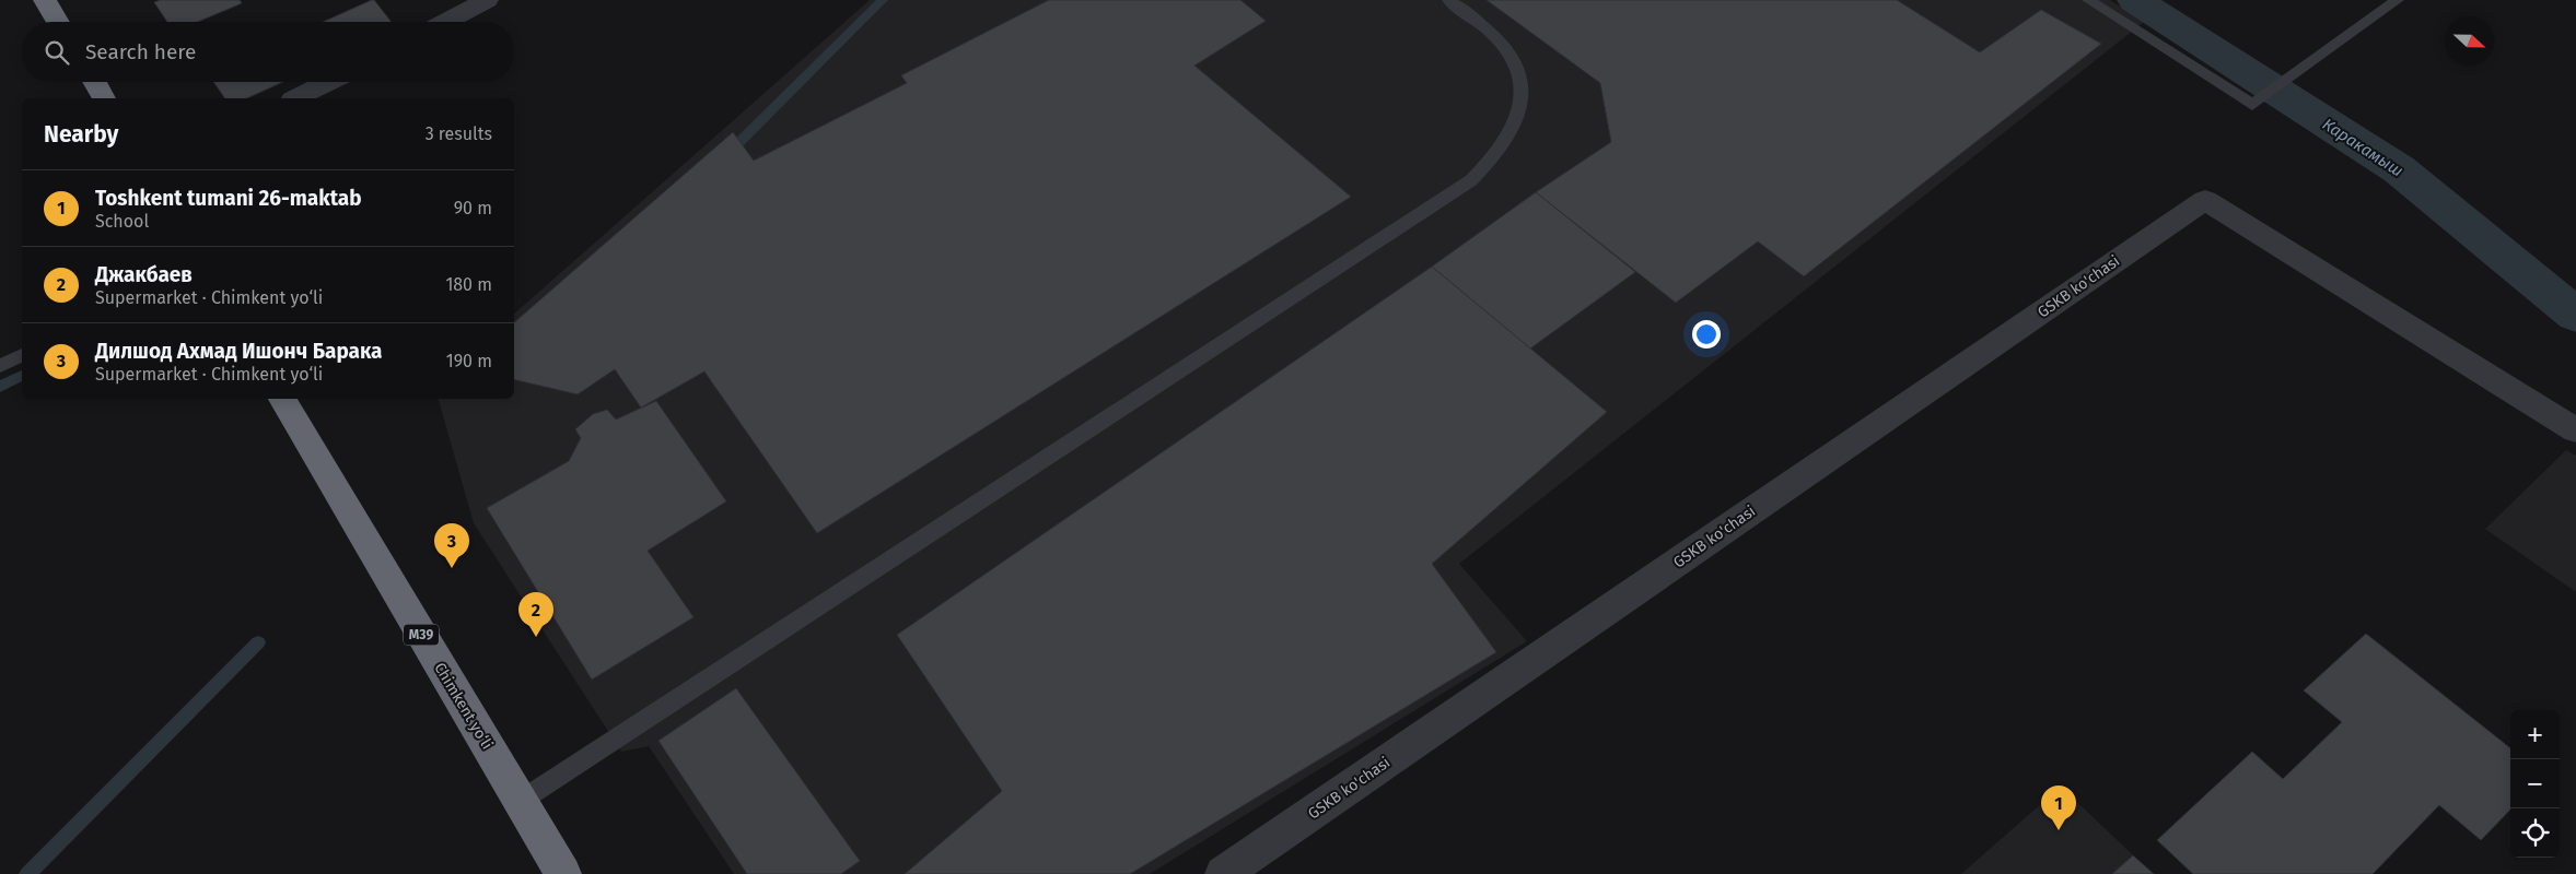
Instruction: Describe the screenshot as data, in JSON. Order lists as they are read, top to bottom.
{
  "streets": {
    "highway": ["M39", "Chimkent yo‘li"],
    "street": ["GSKB ko'chasi"]
  },
  "water": ["Каракамыш"],
  "north": "right",
  "page": {
    "search": "Search here",
    "heading": ["Nearby", "3 results"],
    "list": [
      {
        "mark": "1",
        "name": "Toshkent tumani 26-maktab",
        "note": "School",
        "value": "90 m"
      },
      {
        "mark": "2",
        "name": "Джакбаев",
        "note": "Supermarket · Chimkent yo‘li",
        "value": "180 m"
      },
      {
        "mark": "3",
        "name": "Дилшод Ахмад Ишонч Барака",
        "note": "Supermarket · Chimkent yo‘li",
        "value": "190 m"
      }
    ],
    "pins": ["3", "2", "1"],
    "map_buttons": ["+", "−"]
  }
}
